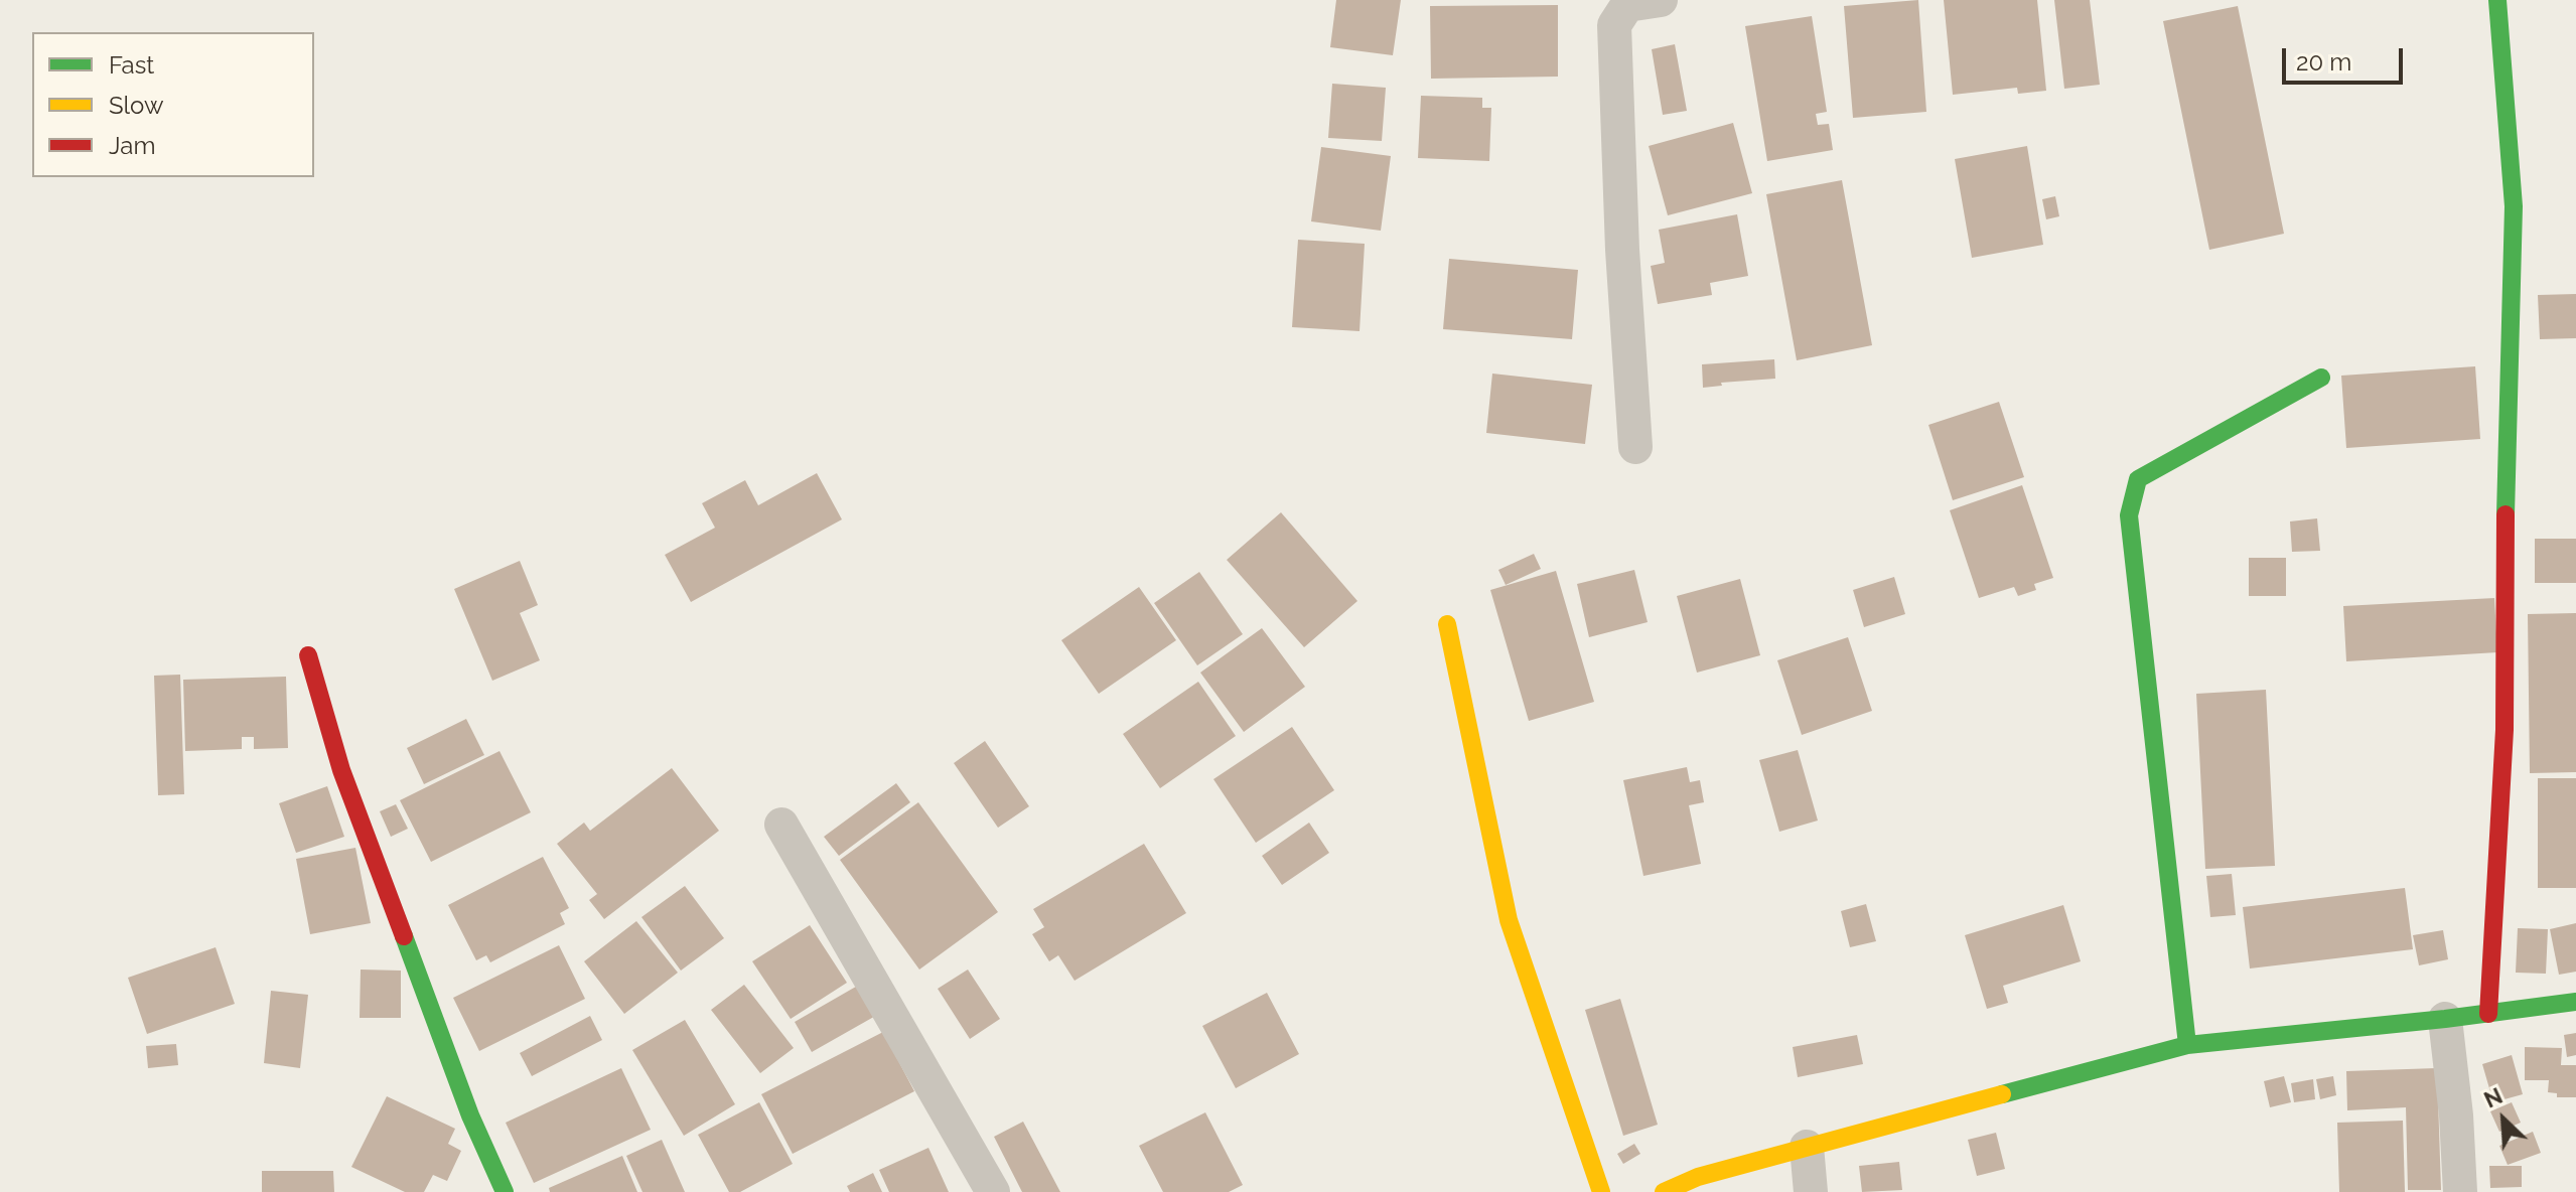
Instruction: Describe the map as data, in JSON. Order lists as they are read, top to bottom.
{
  "legend": ["Fast", "Slow", "Jam"],
  "scale_bar": "20 m",
  "north": "top left"
}
